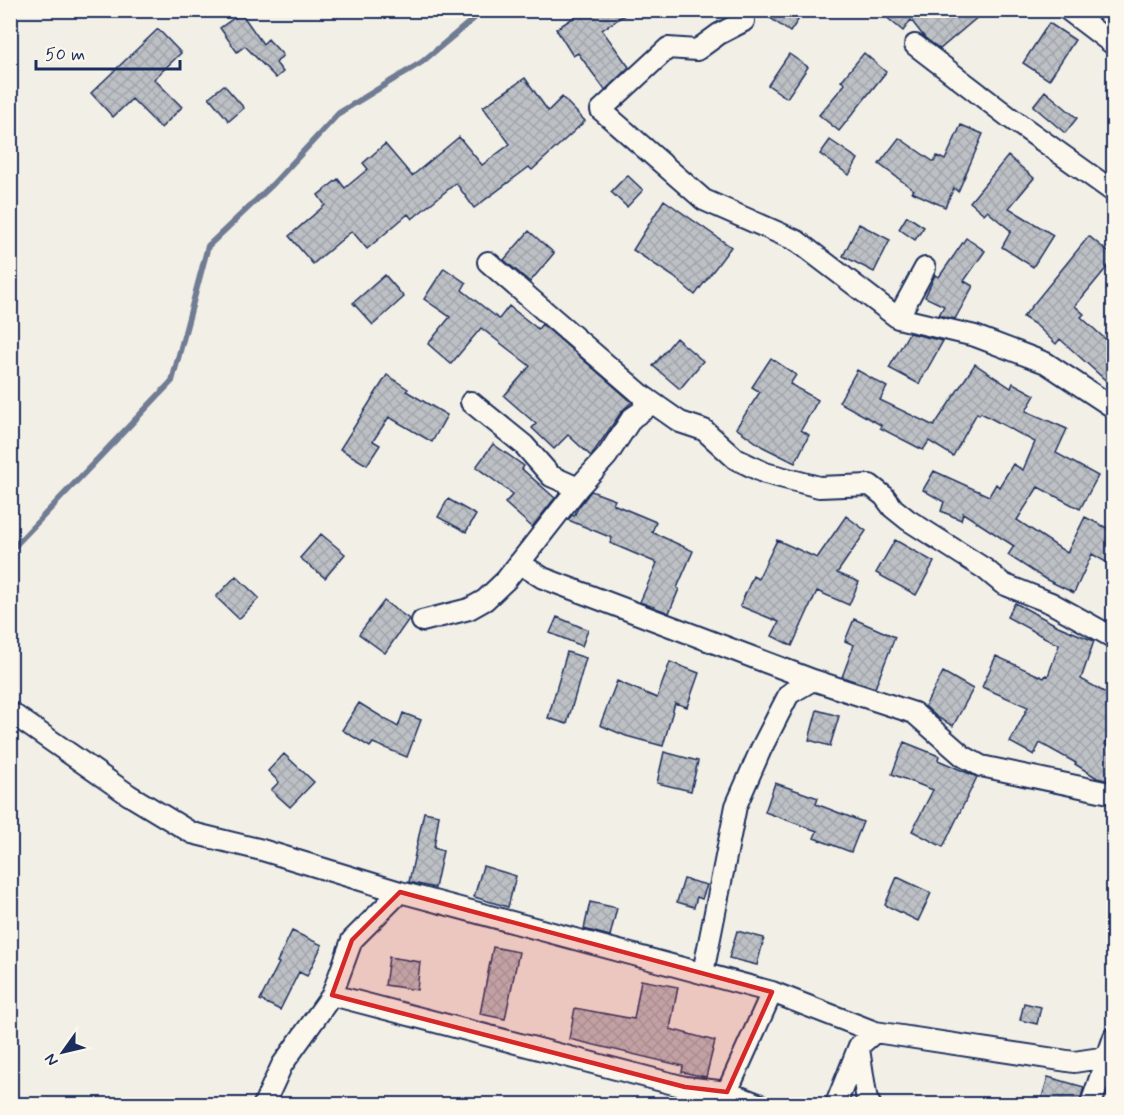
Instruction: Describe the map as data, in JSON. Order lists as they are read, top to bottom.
{
  "scale_bar": "50 m",
  "north": "bottom left"
}
